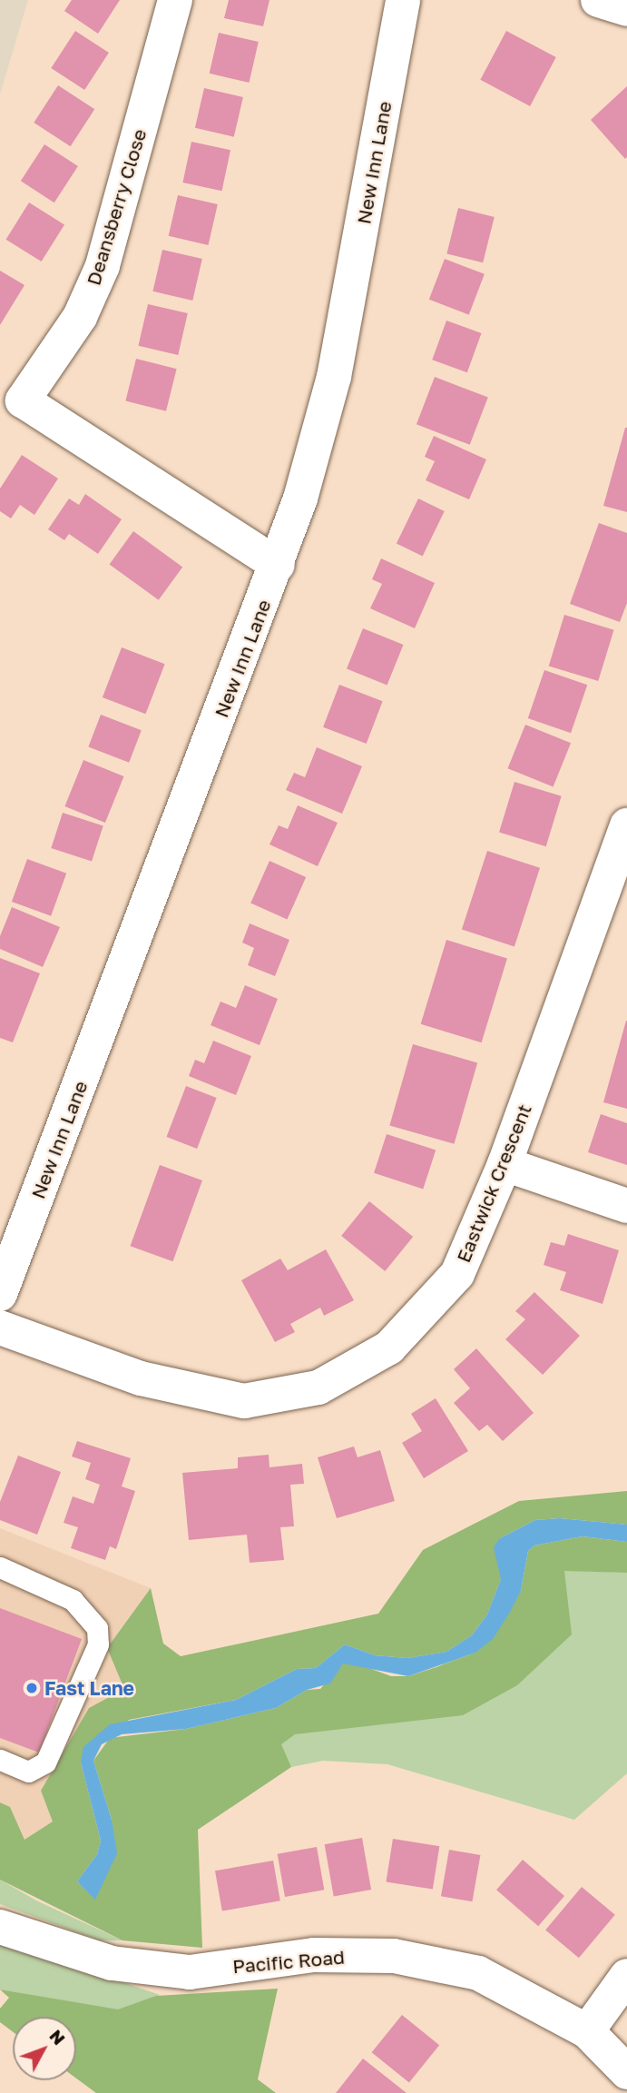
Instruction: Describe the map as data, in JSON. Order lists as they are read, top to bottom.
{
  "streets": {
    "street": [
      "New Inn Lane",
      "Deansberry Close",
      "Eastwick Crescent",
      "Pacific Road"
    ]
  },
  "crossings": [
    ["New Inn Lane", "Deansberry Close"]
  ],
  "places": ["Fast Lane"],
  "north": "top right"
}
